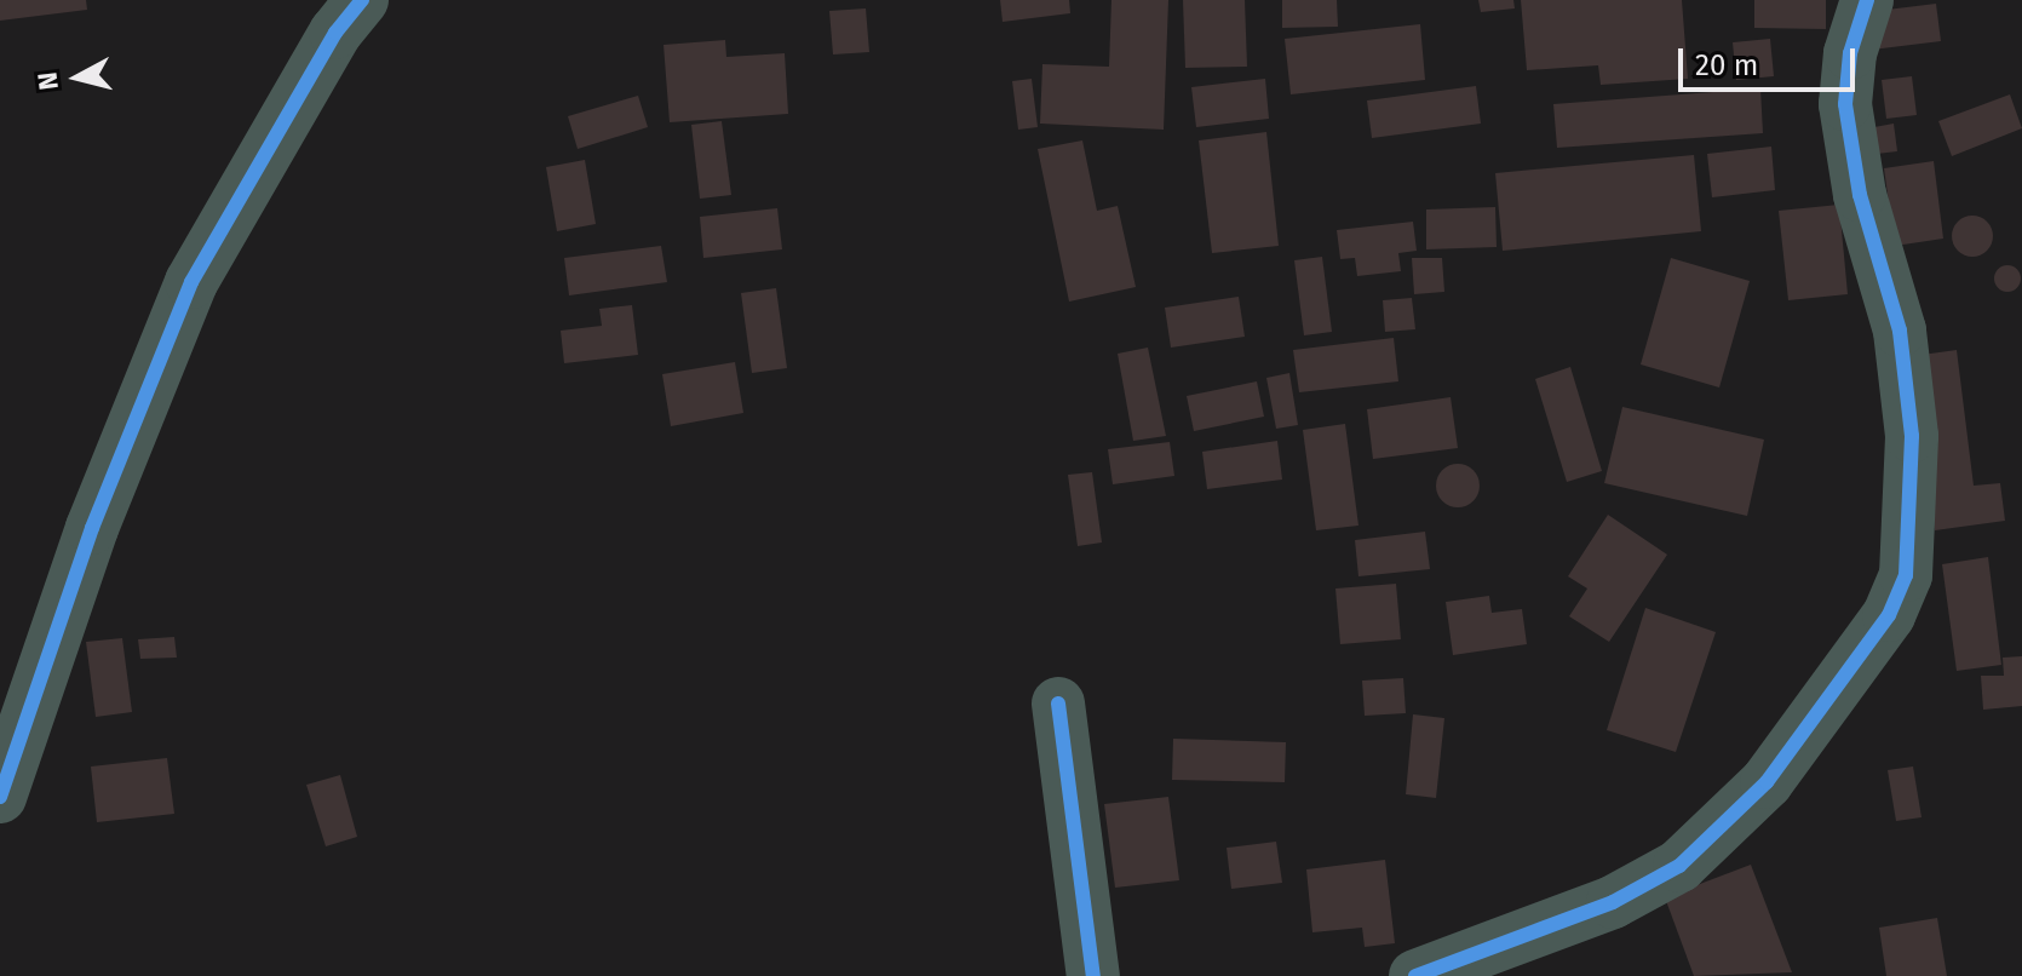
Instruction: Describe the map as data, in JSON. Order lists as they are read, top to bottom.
{
  "scale_bar": "20 m",
  "north": "left"
}
